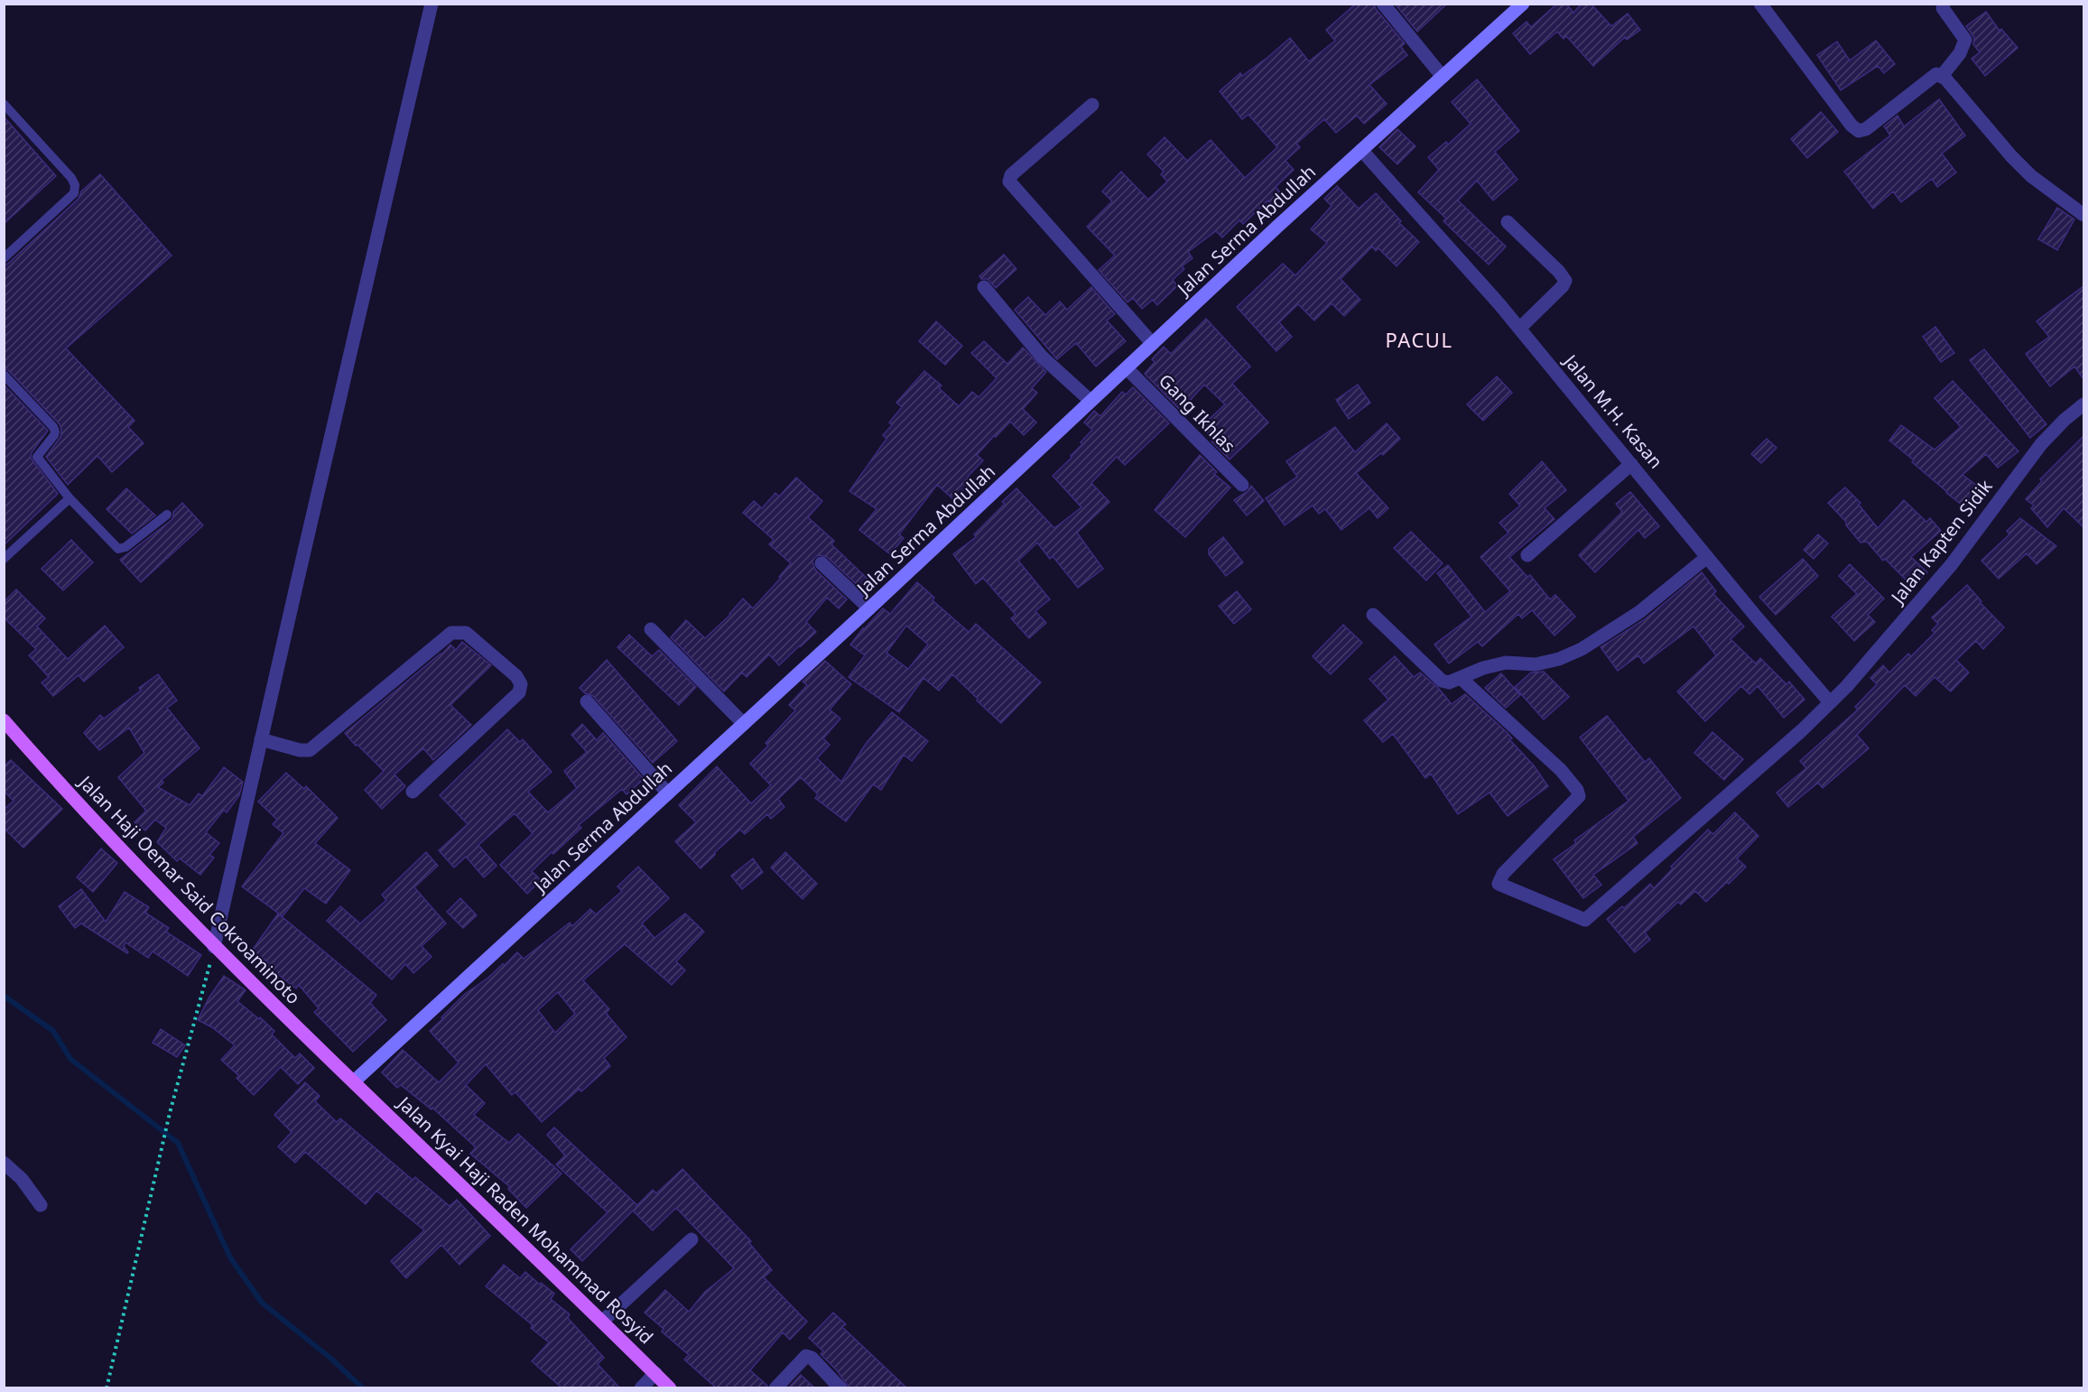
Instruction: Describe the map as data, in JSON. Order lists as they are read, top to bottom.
{
  "streets": {
    "main road": ["Jalan Serma Abdullah", "Jalan Haji Oemar Said Cokroaminoto", "Jalan Kyai Haji Raden Mohammad Rosyid"],
    "street": ["Jalan M.H. Kasan", "Gang Ikhlas", "Jalan Kapten Sidik"]
  },
  "crossings": [
    ["Jalan Serma Abdullah", "Jalan M.H. Kasan"],
    ["Jalan Serma Abdullah", "Gang Ikhlas"],
    ["Jalan Serma Abdullah", "Jalan Haji Oemar Said Cokroaminoto"],
    ["Jalan Serma Abdullah", "Jalan Kyai Haji Raden Mohammad Rosyid"],
    ["Jalan M.H. Kasan", "Jalan Kapten Sidik"],
    ["Jalan Haji Oemar Said Cokroaminoto", "Jalan Kyai Haji Raden Mohammad Rosyid"]
  ],
  "districts": ["PACUL"]
}
